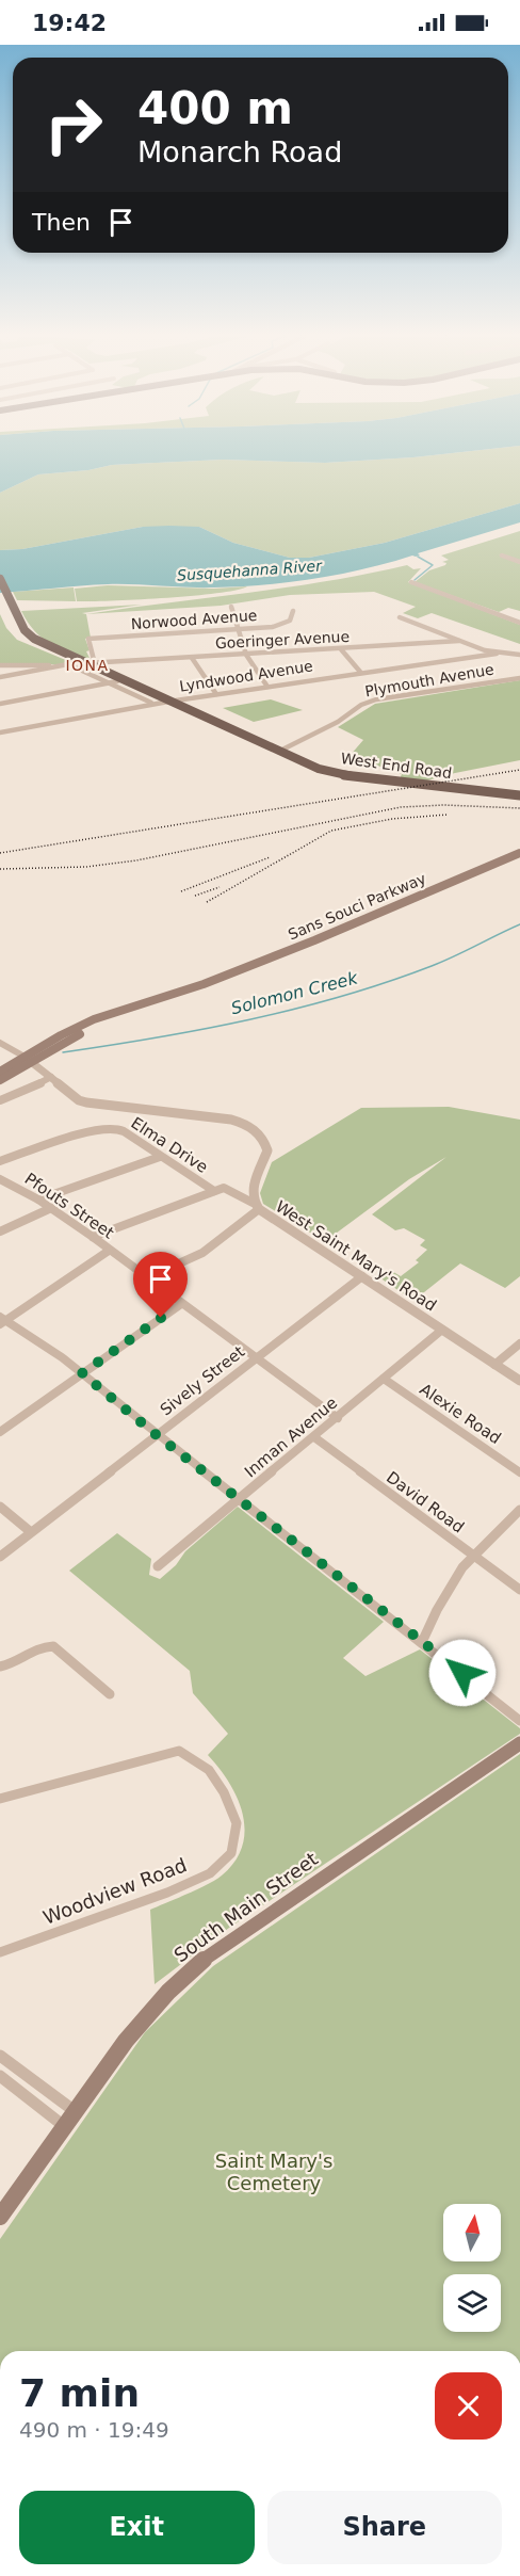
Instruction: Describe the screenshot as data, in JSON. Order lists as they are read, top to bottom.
{
  "streets": {
    "main road": ["West End Road", "Sans Souci Parkway", "South Main Street"],
    "street": [
      "Norwood Avenue",
      "Goeringer Avenue",
      "Lyndwood Avenue",
      "Plymouth Avenue",
      "Elma Drive",
      "Pfouts Street",
      "West Saint Mary's Road",
      "Sively Street",
      "Alexie Road",
      "Inman Avenue",
      "David Road",
      "Woodview Road"
    ]
  },
  "crossings": [
    ["Norwood Avenue", "West End Road"],
    ["Goeringer Avenue", "West End Road"],
    ["Lyndwood Avenue", "West End Road"],
    ["Plymouth Avenue", "West End Road"],
    ["Sans Souci Parkway", "West Saint Mary's Road"],
    ["Pfouts Street", "Sively Street"],
    ["Pfouts Street", "Inman Avenue"],
    ["West Saint Mary's Road", "Sively Street"],
    ["West Saint Mary's Road", "Inman Avenue"],
    ["Alexie Road", "Inman Avenue"],
    ["Inman Avenue", "David Road"]
  ],
  "districts": ["IONA"],
  "water": ["Susquehanna River", "Solomon Creek"],
  "parks": ["Saint Mary's Cemetery"],
  "north": "top",
  "page": {
    "status": "19:42",
    "turn": ["400 m", "Monarch Road"],
    "then": "Then",
    "heading": ["7 min", "490 m · 19:49"],
    "buttons": ["Exit", "Share"]
  }
}
